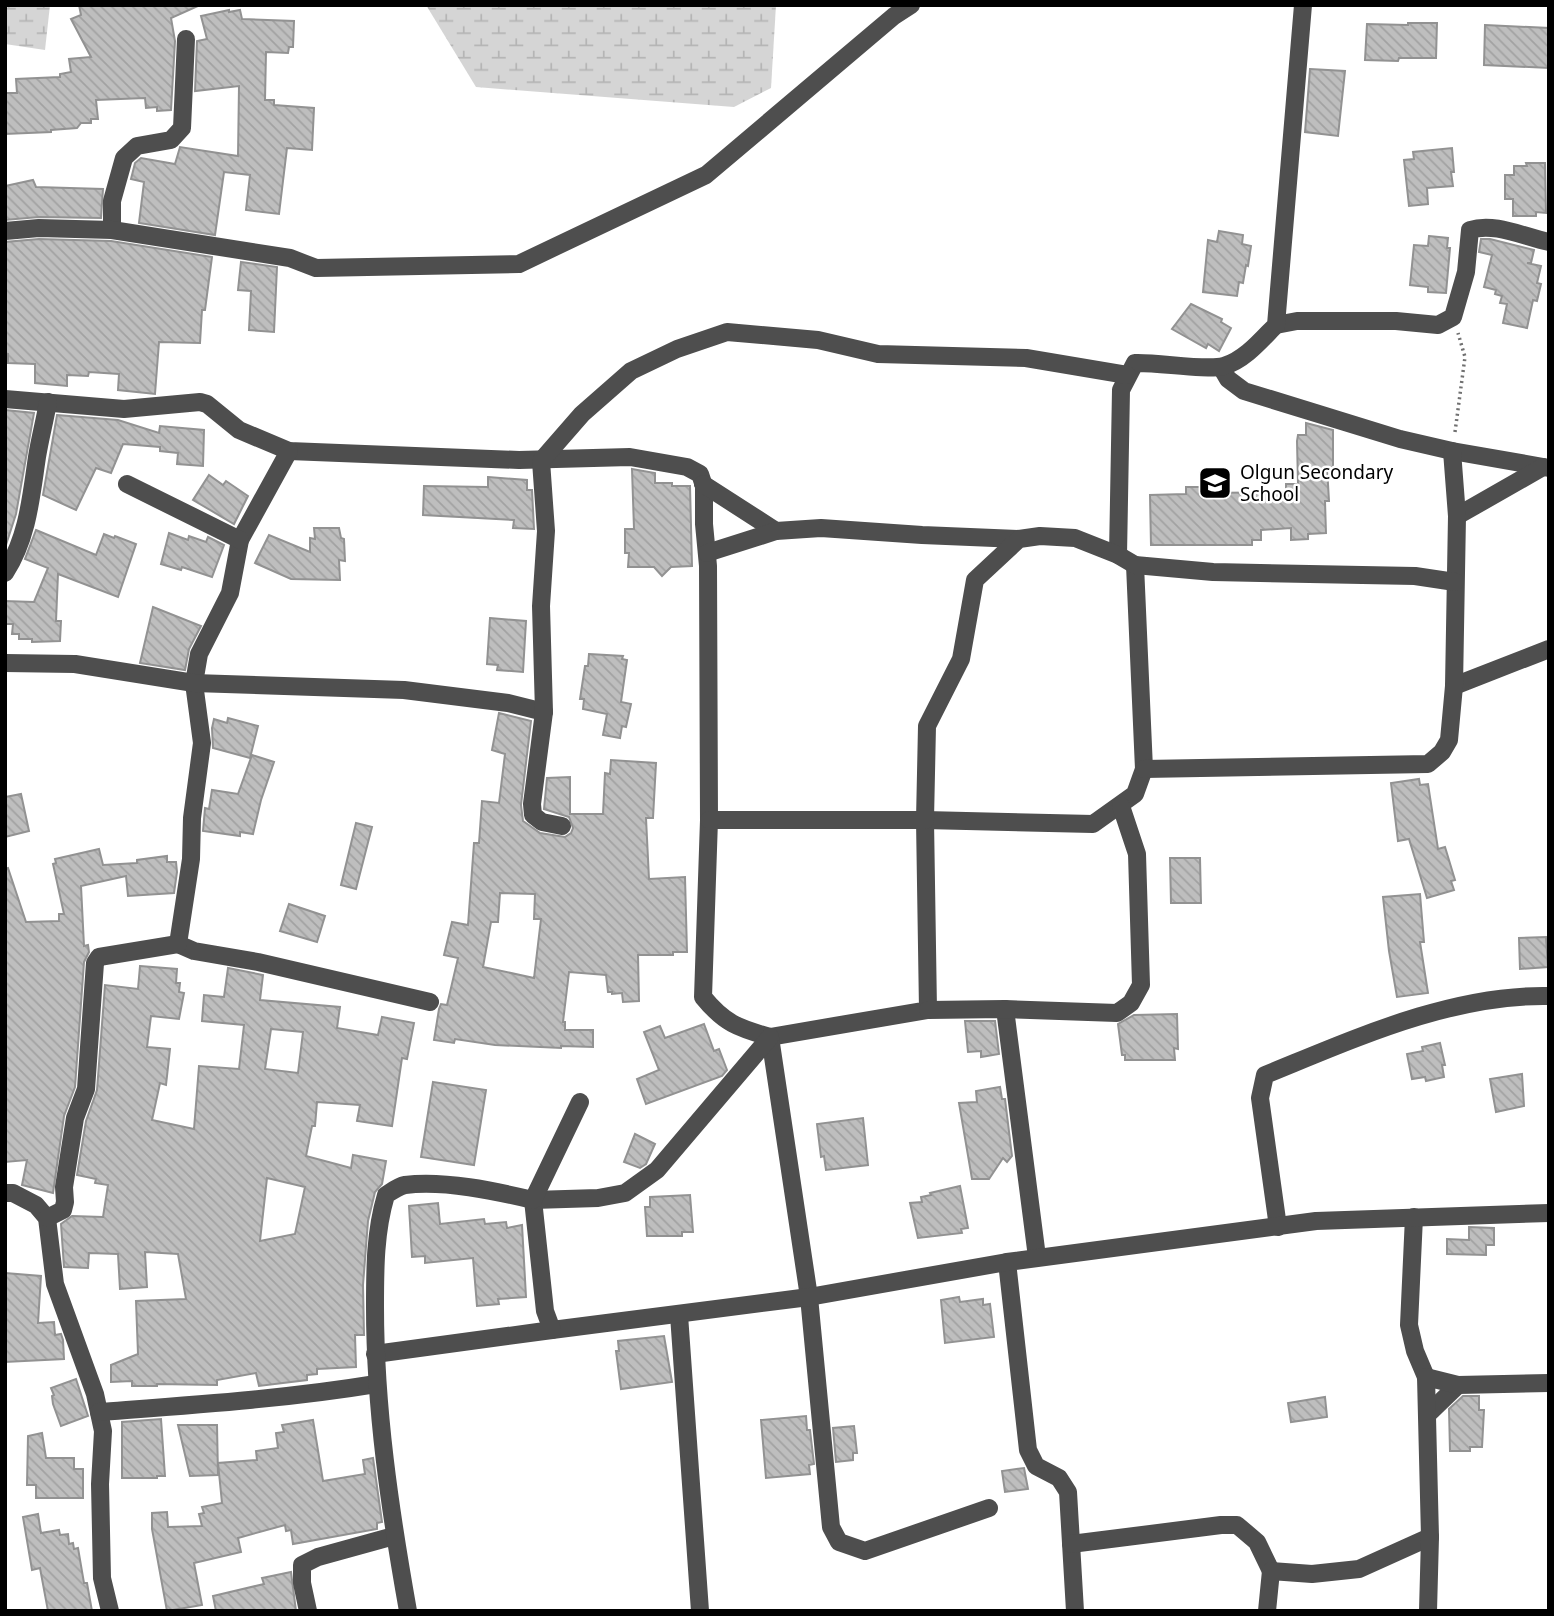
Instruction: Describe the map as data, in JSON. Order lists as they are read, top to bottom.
{
  "places": {
    "school or university": ["Olgun Secondary School"]
  }
}
